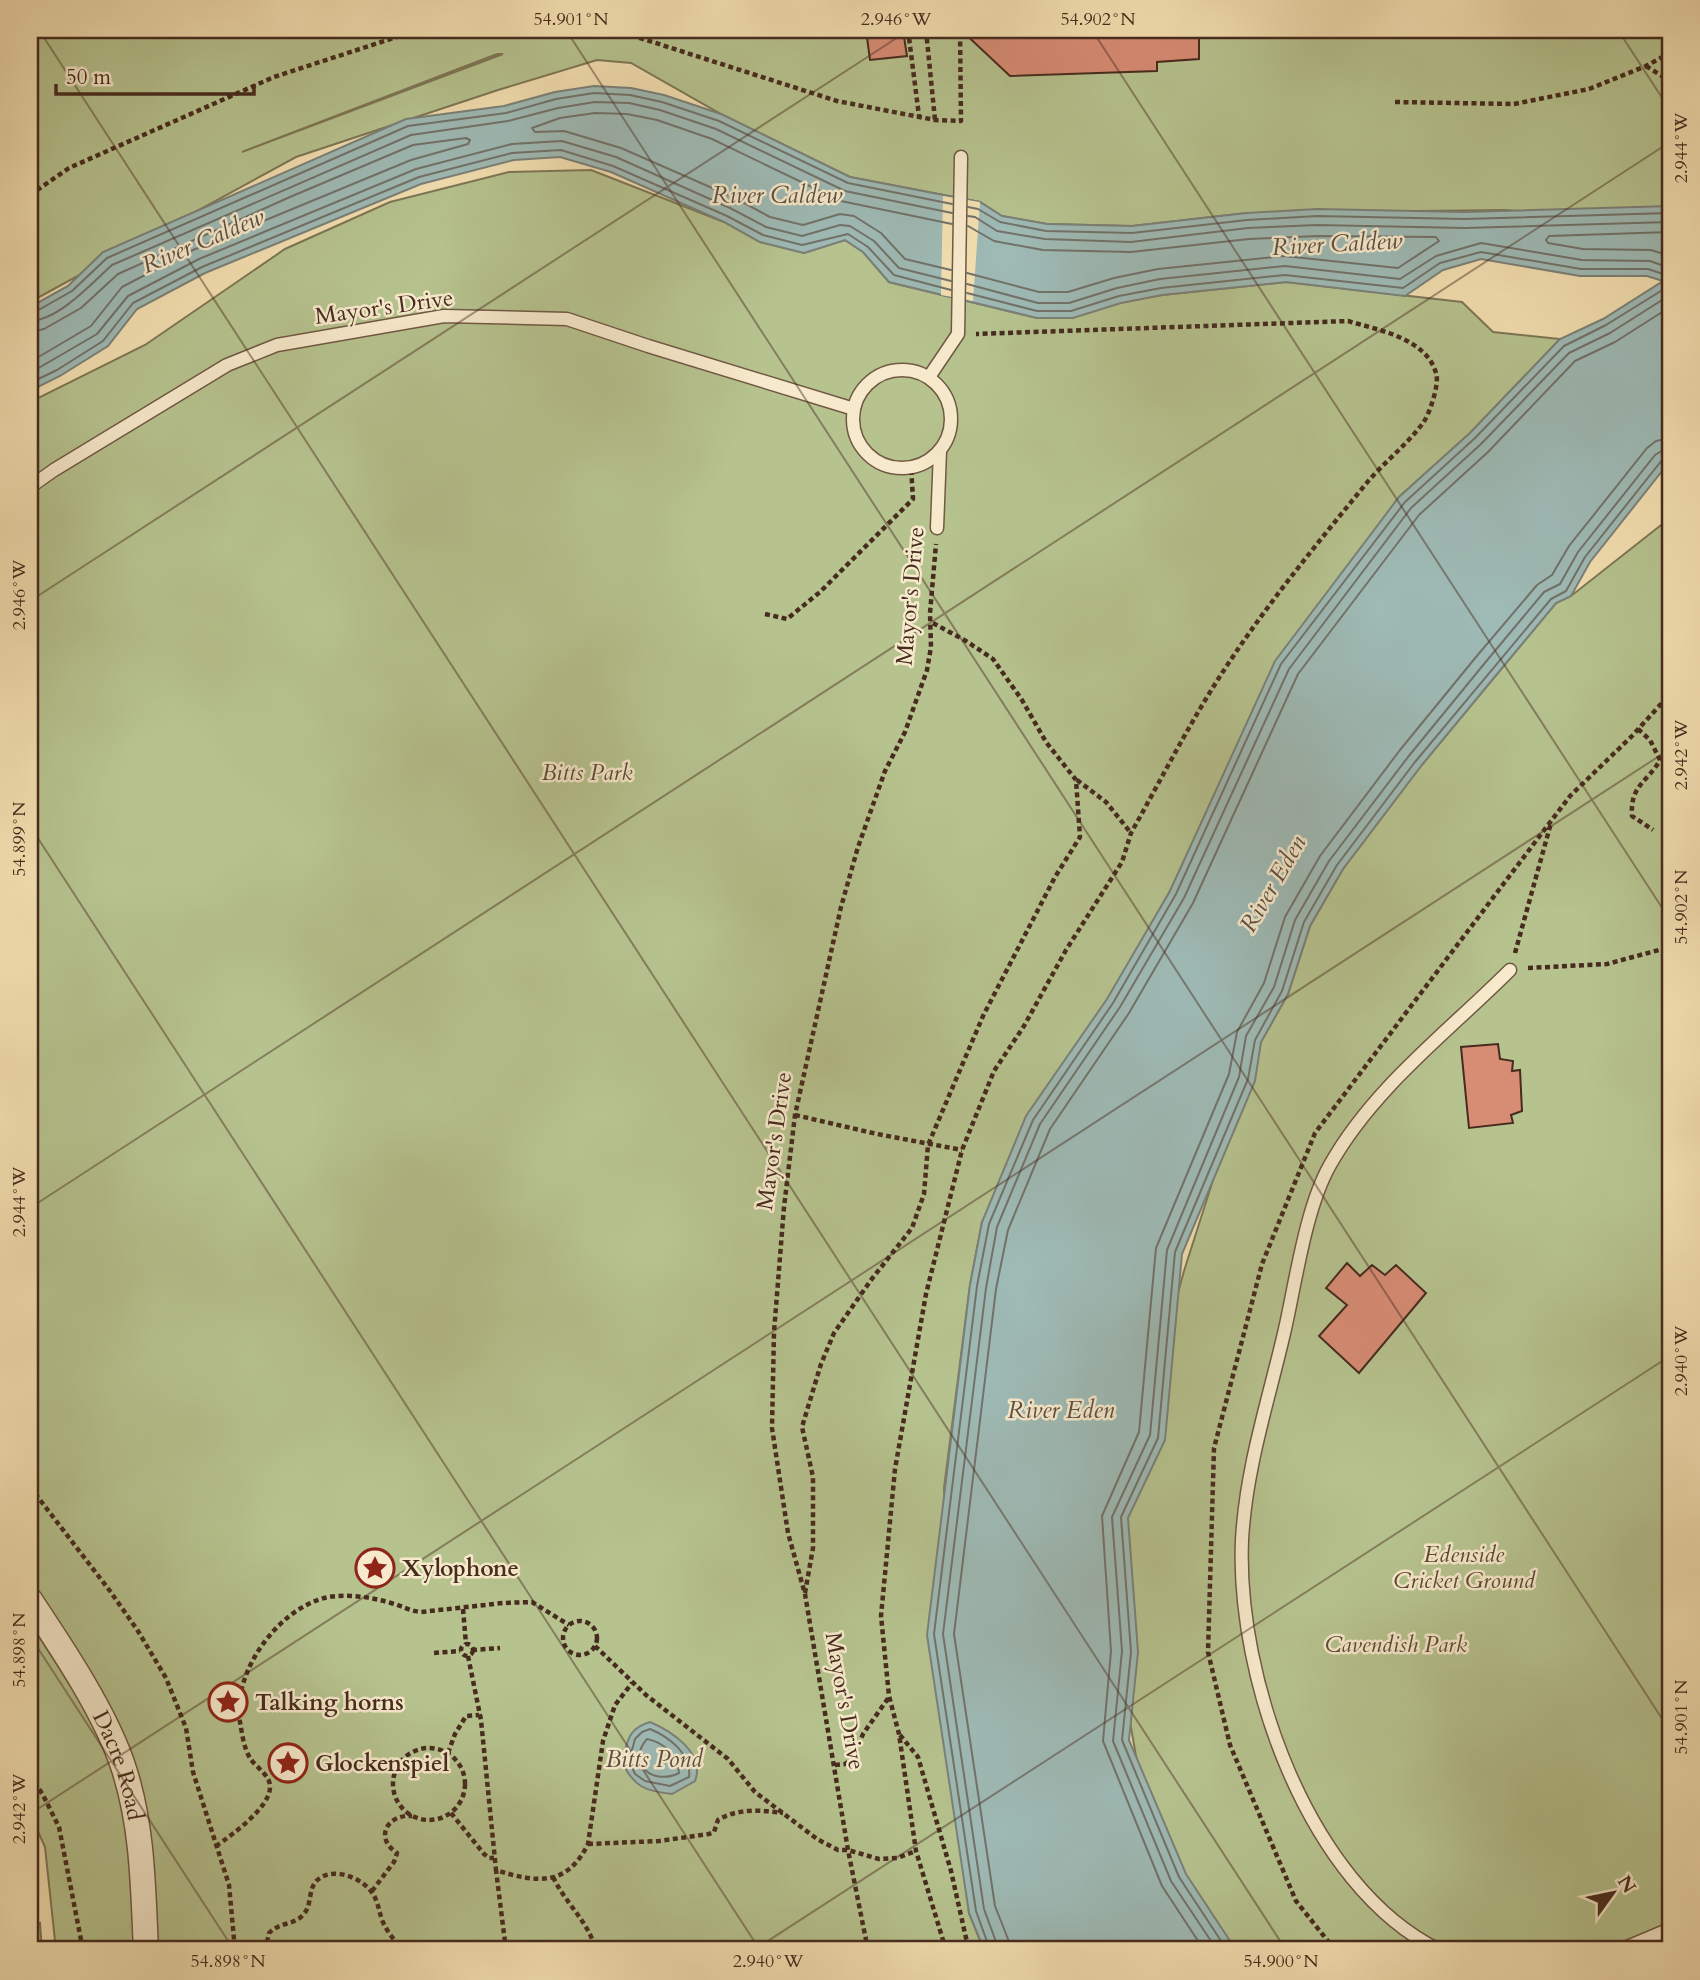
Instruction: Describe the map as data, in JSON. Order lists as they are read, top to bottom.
{
  "streets": {
    "street": ["Dacre Road"],
    "lane": ["Mayor's Drive"]
  },
  "water": ["River Caldew", "River Eden", "Bitts Pond"],
  "parks": ["Bitts Park", "Edenside Cricket Ground", "Cavendish Park"],
  "places": {
    "place": ["Xylophone", "Talking horns", "Glockenspiel"]
  },
  "scale_bar": "50 m",
  "north": "top right",
  "coordinates": [
    "54.901°N",
    "2.946°W",
    "54.902°N",
    "2.944°W",
    "2.942°W",
    "54.899°N",
    "2.940°W",
    "54.898°N",
    "54.900°N"
  ]
}
